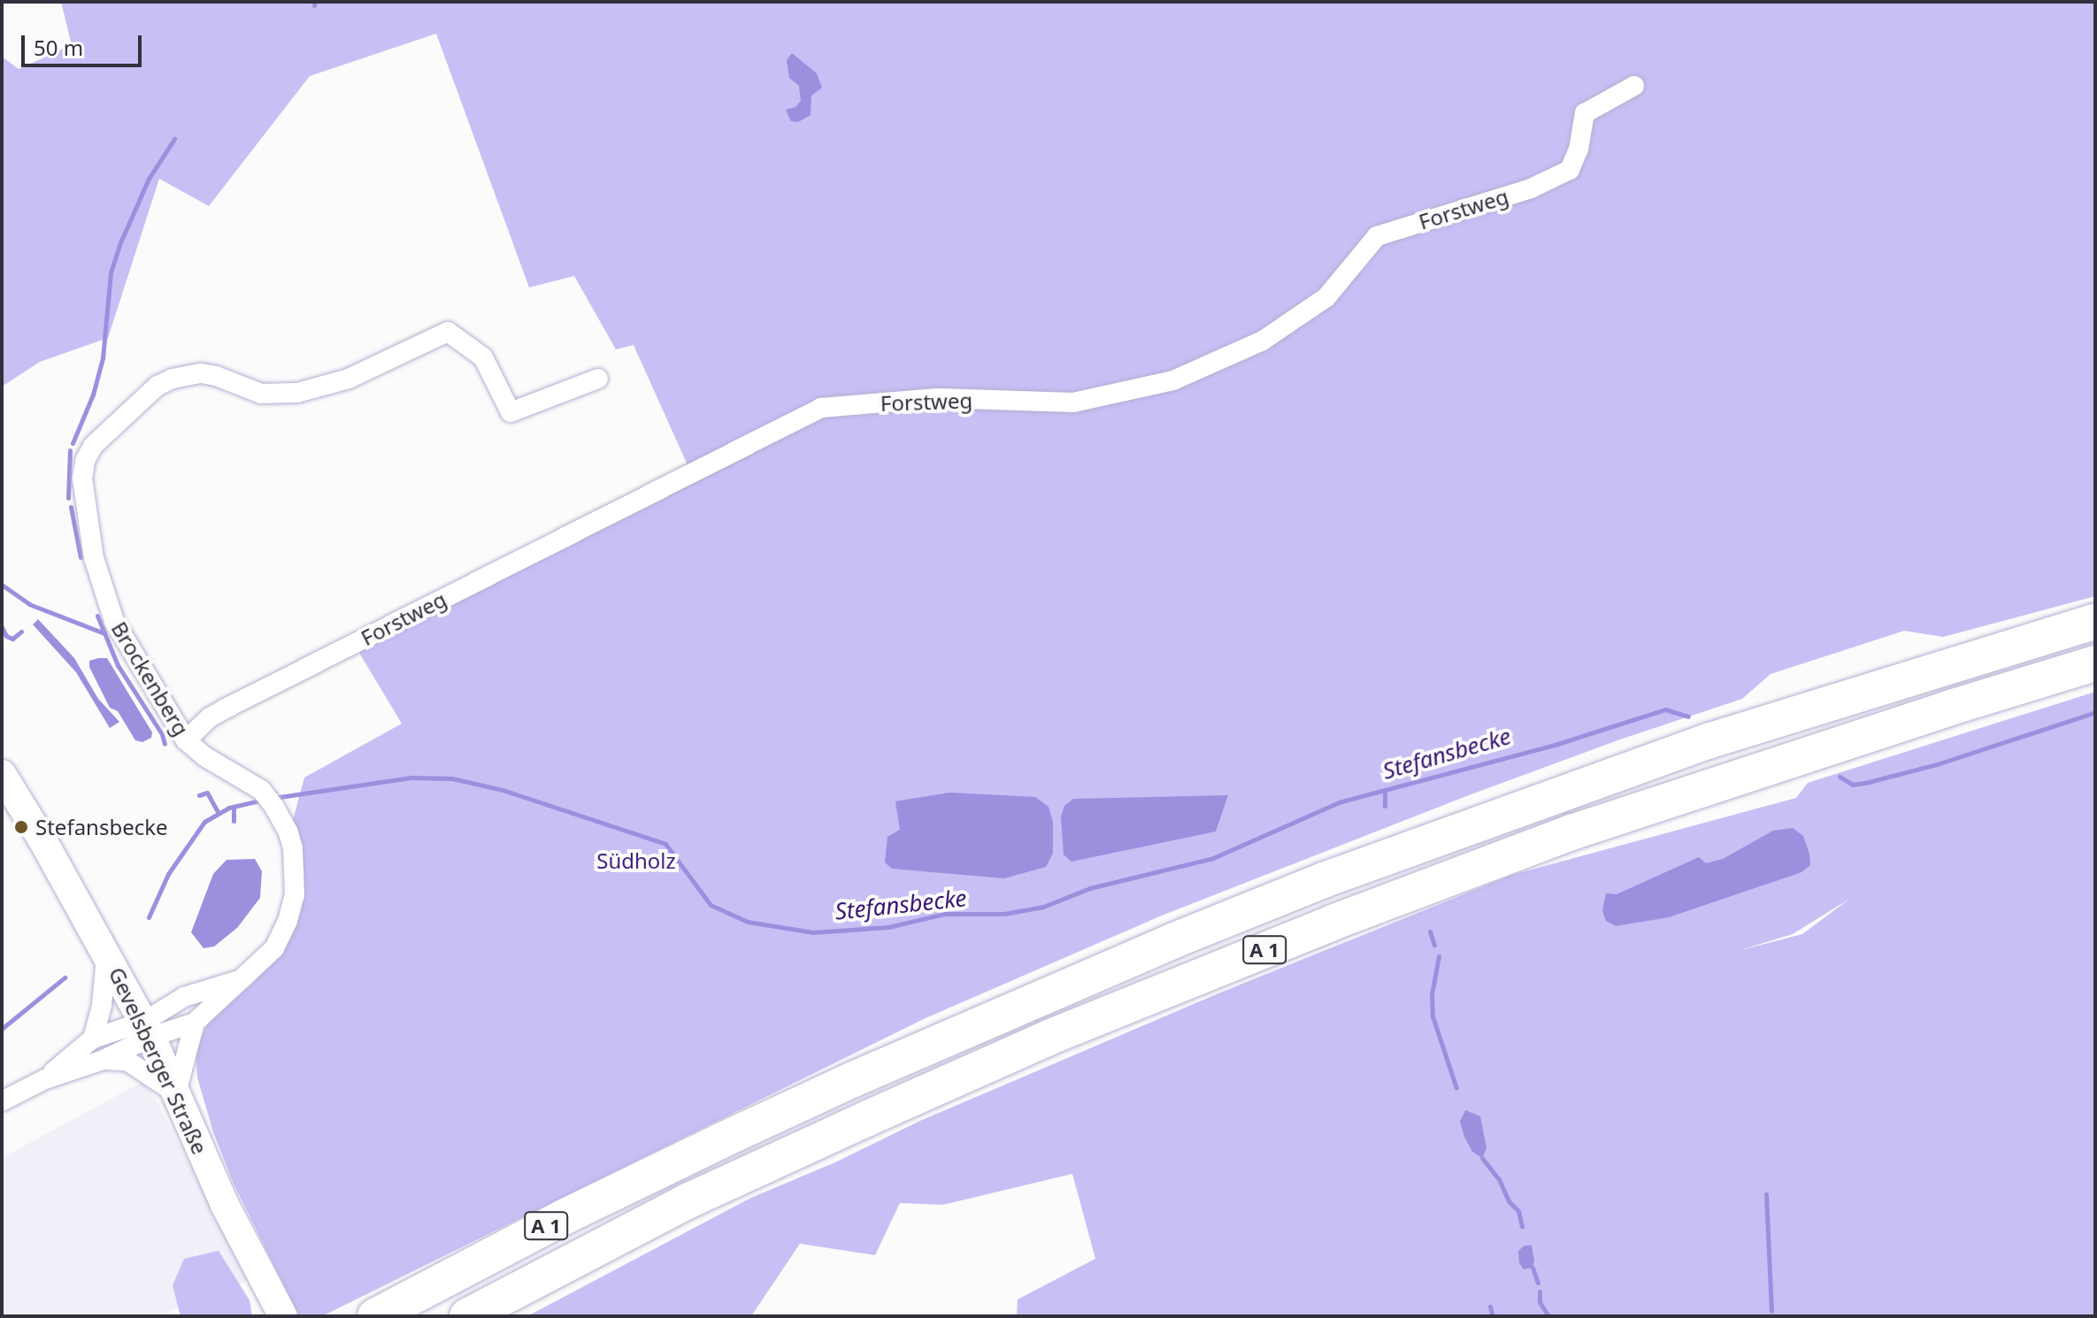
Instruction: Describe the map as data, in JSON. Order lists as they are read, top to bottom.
{
  "streets": {
    "highway": ["A 1"],
    "main road": ["Gevelsberger Straße"],
    "street": ["Forstweg", "Brockenberg"]
  },
  "crossings": [
    ["Forstweg", "Brockenberg"],
    ["Brockenberg", "Gevelsberger Straße"]
  ],
  "water": ["Stefansbecke"],
  "parks": ["Südholz"],
  "places": ["Stefansbecke"],
  "scale_bar": "50 m"
}
